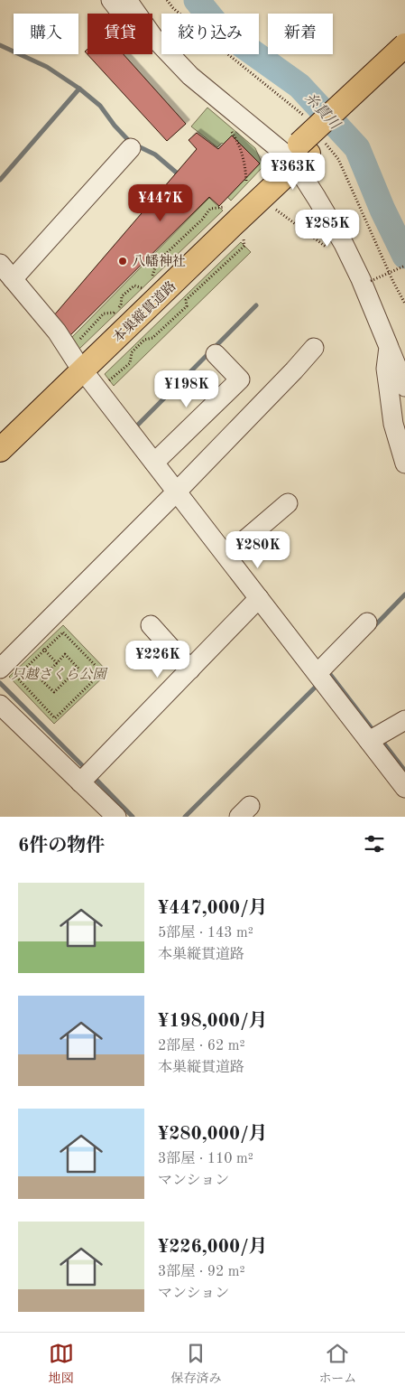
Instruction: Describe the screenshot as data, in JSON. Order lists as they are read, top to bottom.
{
  "streets": {
    "main road": ["本巣縦貫道路"]
  },
  "water": ["糸貫川"],
  "parks": ["只越さくら公園"],
  "places": ["八幡神社"],
  "page": {
    "chip": [
      "購入",
      "賃貸",
      "絞り込み",
      "新着"
    ],
    "price": [
      "¥363K",
      "¥447K",
      "¥285K",
      "¥198K",
      "¥280K",
      "¥226K"
    ],
    "heading": "6件の物件",
    "list": [
      {
        "name": "¥447,000/月",
        "note": "5部屋 · 143 m² · 本巣縦貫道路"
      },
      {
        "name": "¥198,000/月",
        "note": "2部屋 · 62 m² · 本巣縦貫道路"
      },
      {
        "name": "¥280,000/月",
        "note": "3部屋 · 110 m² · マンション"
      },
      {
        "name": "¥226,000/月",
        "note": "3部屋 · 92 m² · マンション"
      }
    ],
    "tabs": ["地図", "保存済み", "ホーム"]
  }
}
